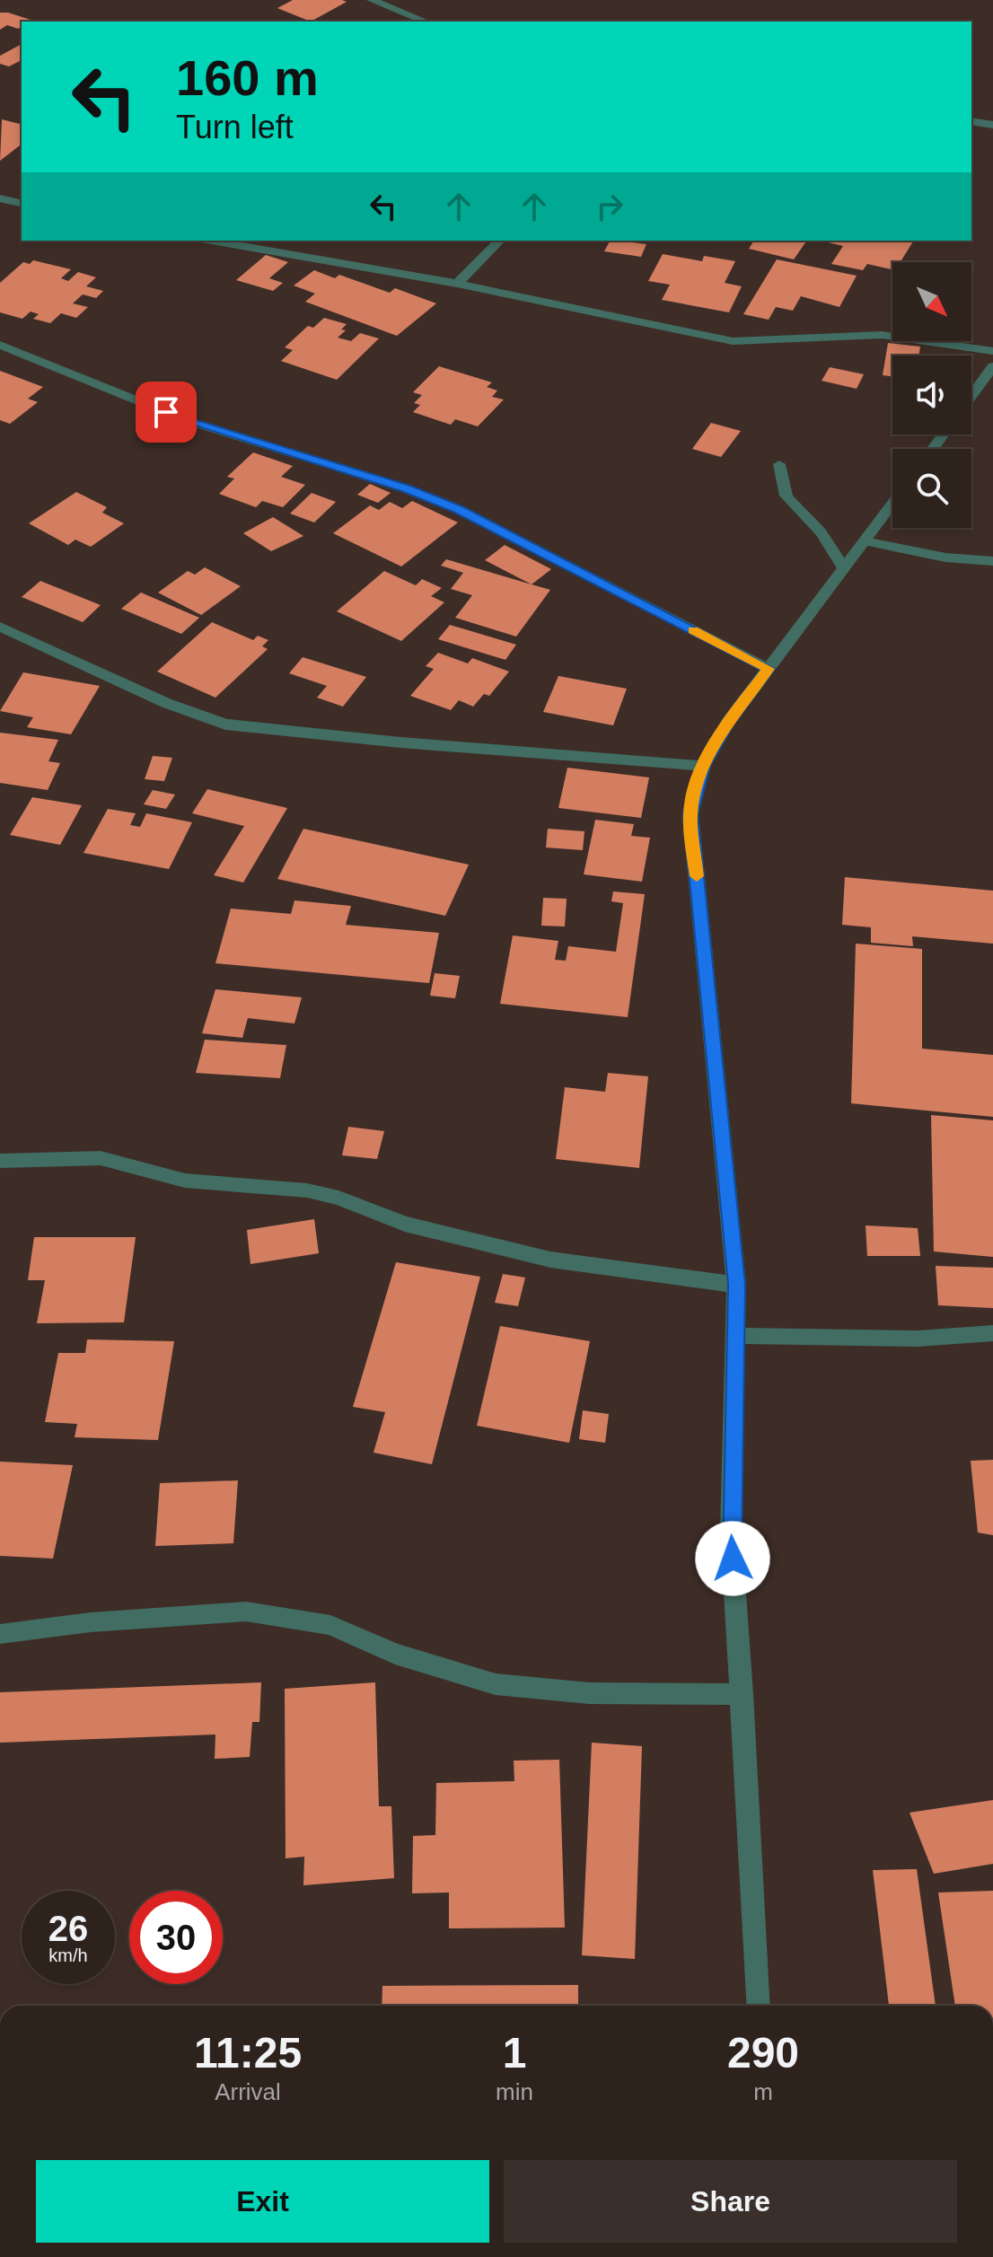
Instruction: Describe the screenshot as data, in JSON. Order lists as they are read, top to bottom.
{
  "north": "bottom right",
  "page": {
    "turn": ["160 m", "Turn left"],
    "speed": "26 km/h",
    "limit": "30",
    "eta": [
      "11:25",
      "Arrival",
      "1",
      "min",
      "290",
      "m"
    ],
    "buttons": ["Exit", "Share"]
  }
}
